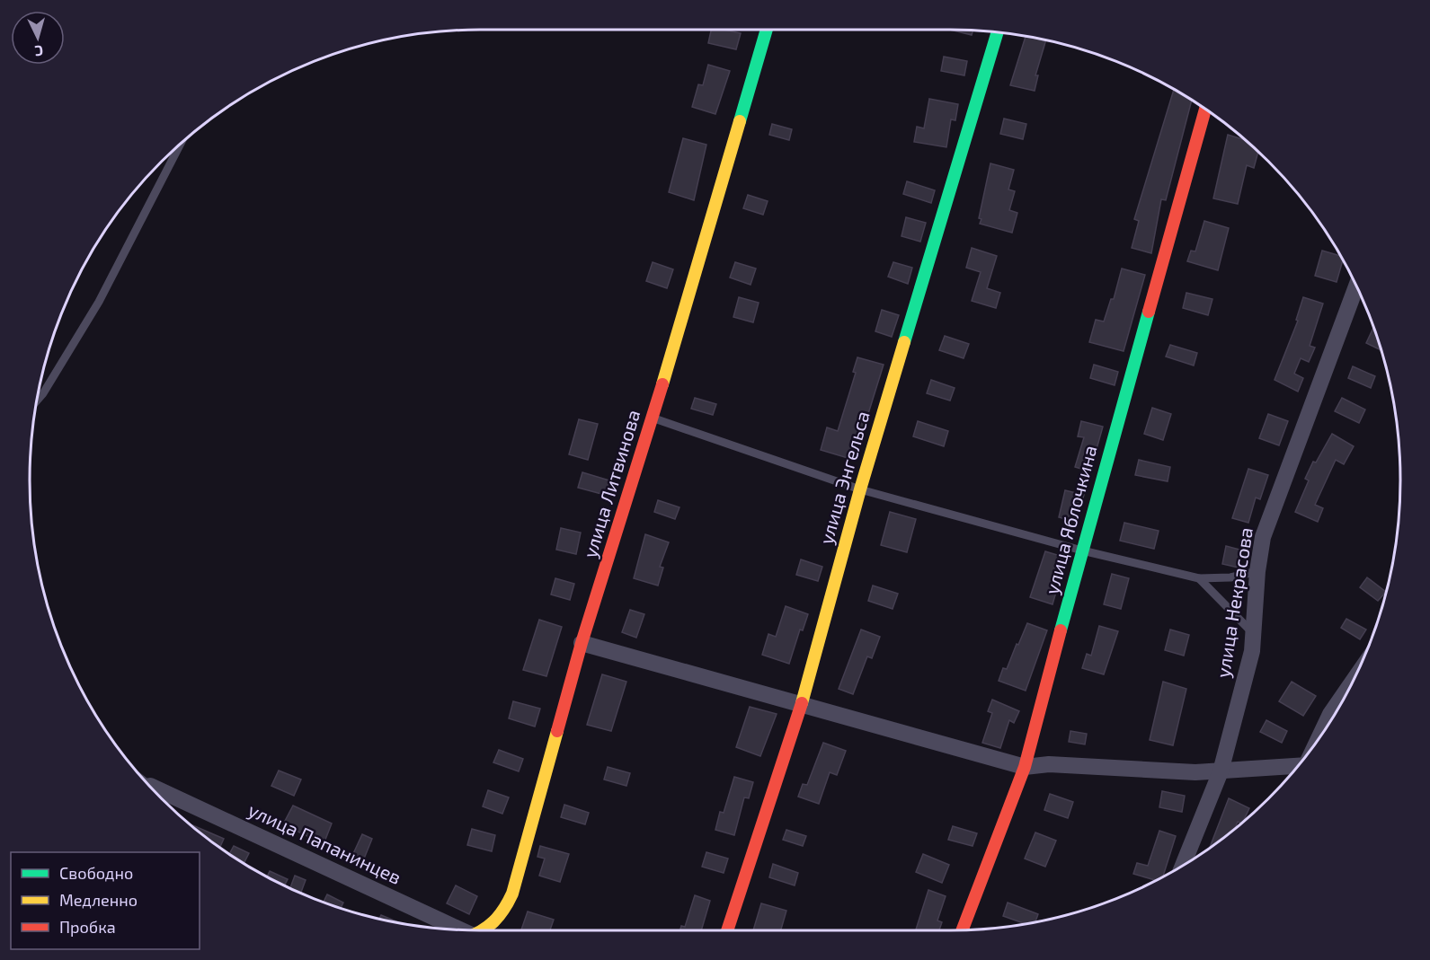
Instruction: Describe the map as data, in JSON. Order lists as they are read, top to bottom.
{
  "streets": {
    "street": [
      "улица Энгельса",
      "улица Литвинова",
      "улица Яблочкина",
      "улица Некрасова",
      "улица Папанинцев"
    ]
  },
  "legend": ["Свободно", "Медленно", "Пробка"],
  "north": "bottom"
}
